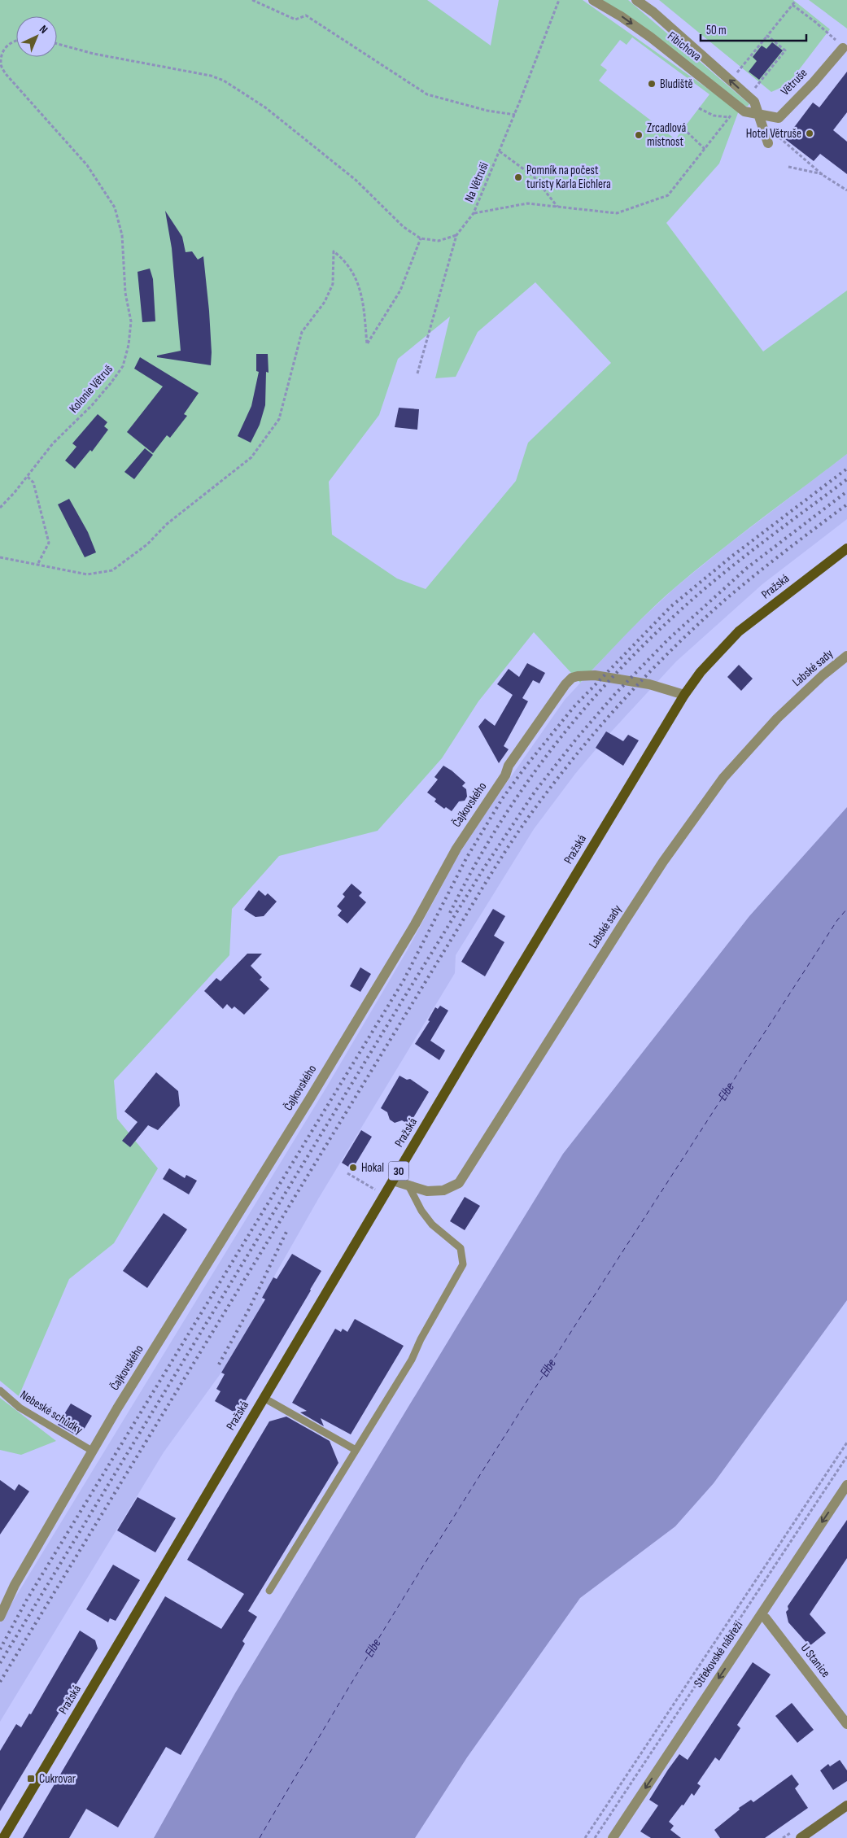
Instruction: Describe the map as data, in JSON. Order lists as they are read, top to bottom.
{
  "streets": {
    "main road": ["Pražská", "30"],
    "street": [
      "Fibichova",
      "Větruše",
      "Labské sady",
      "Čajkovského",
      "Střekovské nábřeží",
      "U Stanice"
    ],
    "lane": ["Nebeské schůdky"],
    "path": ["Na Větruši", "Kolonie Větruš"]
  },
  "crossings": [
    ["Fibichova", "Větruše"],
    ["Pražská", "Labské sady"],
    ["Pražská", "Čajkovského"],
    ["Čajkovského", "Nebeské schůdky"],
    ["Střekovské nábřeží", "U Stanice"]
  ],
  "one_way": ["Střekovské nábřeží"],
  "water": ["Elbe"],
  "places": {
    "other": [
      "Bludiště",
      "Hotel Větruše",
      "Zrcadlová místnost",
      "Pomník na počest turisty Karla Eichlera",
      "Hokal"
    ],
    "transit": ["Cukrovar"]
  },
  "scale_bar": "50 m",
  "north": "top right"
}
